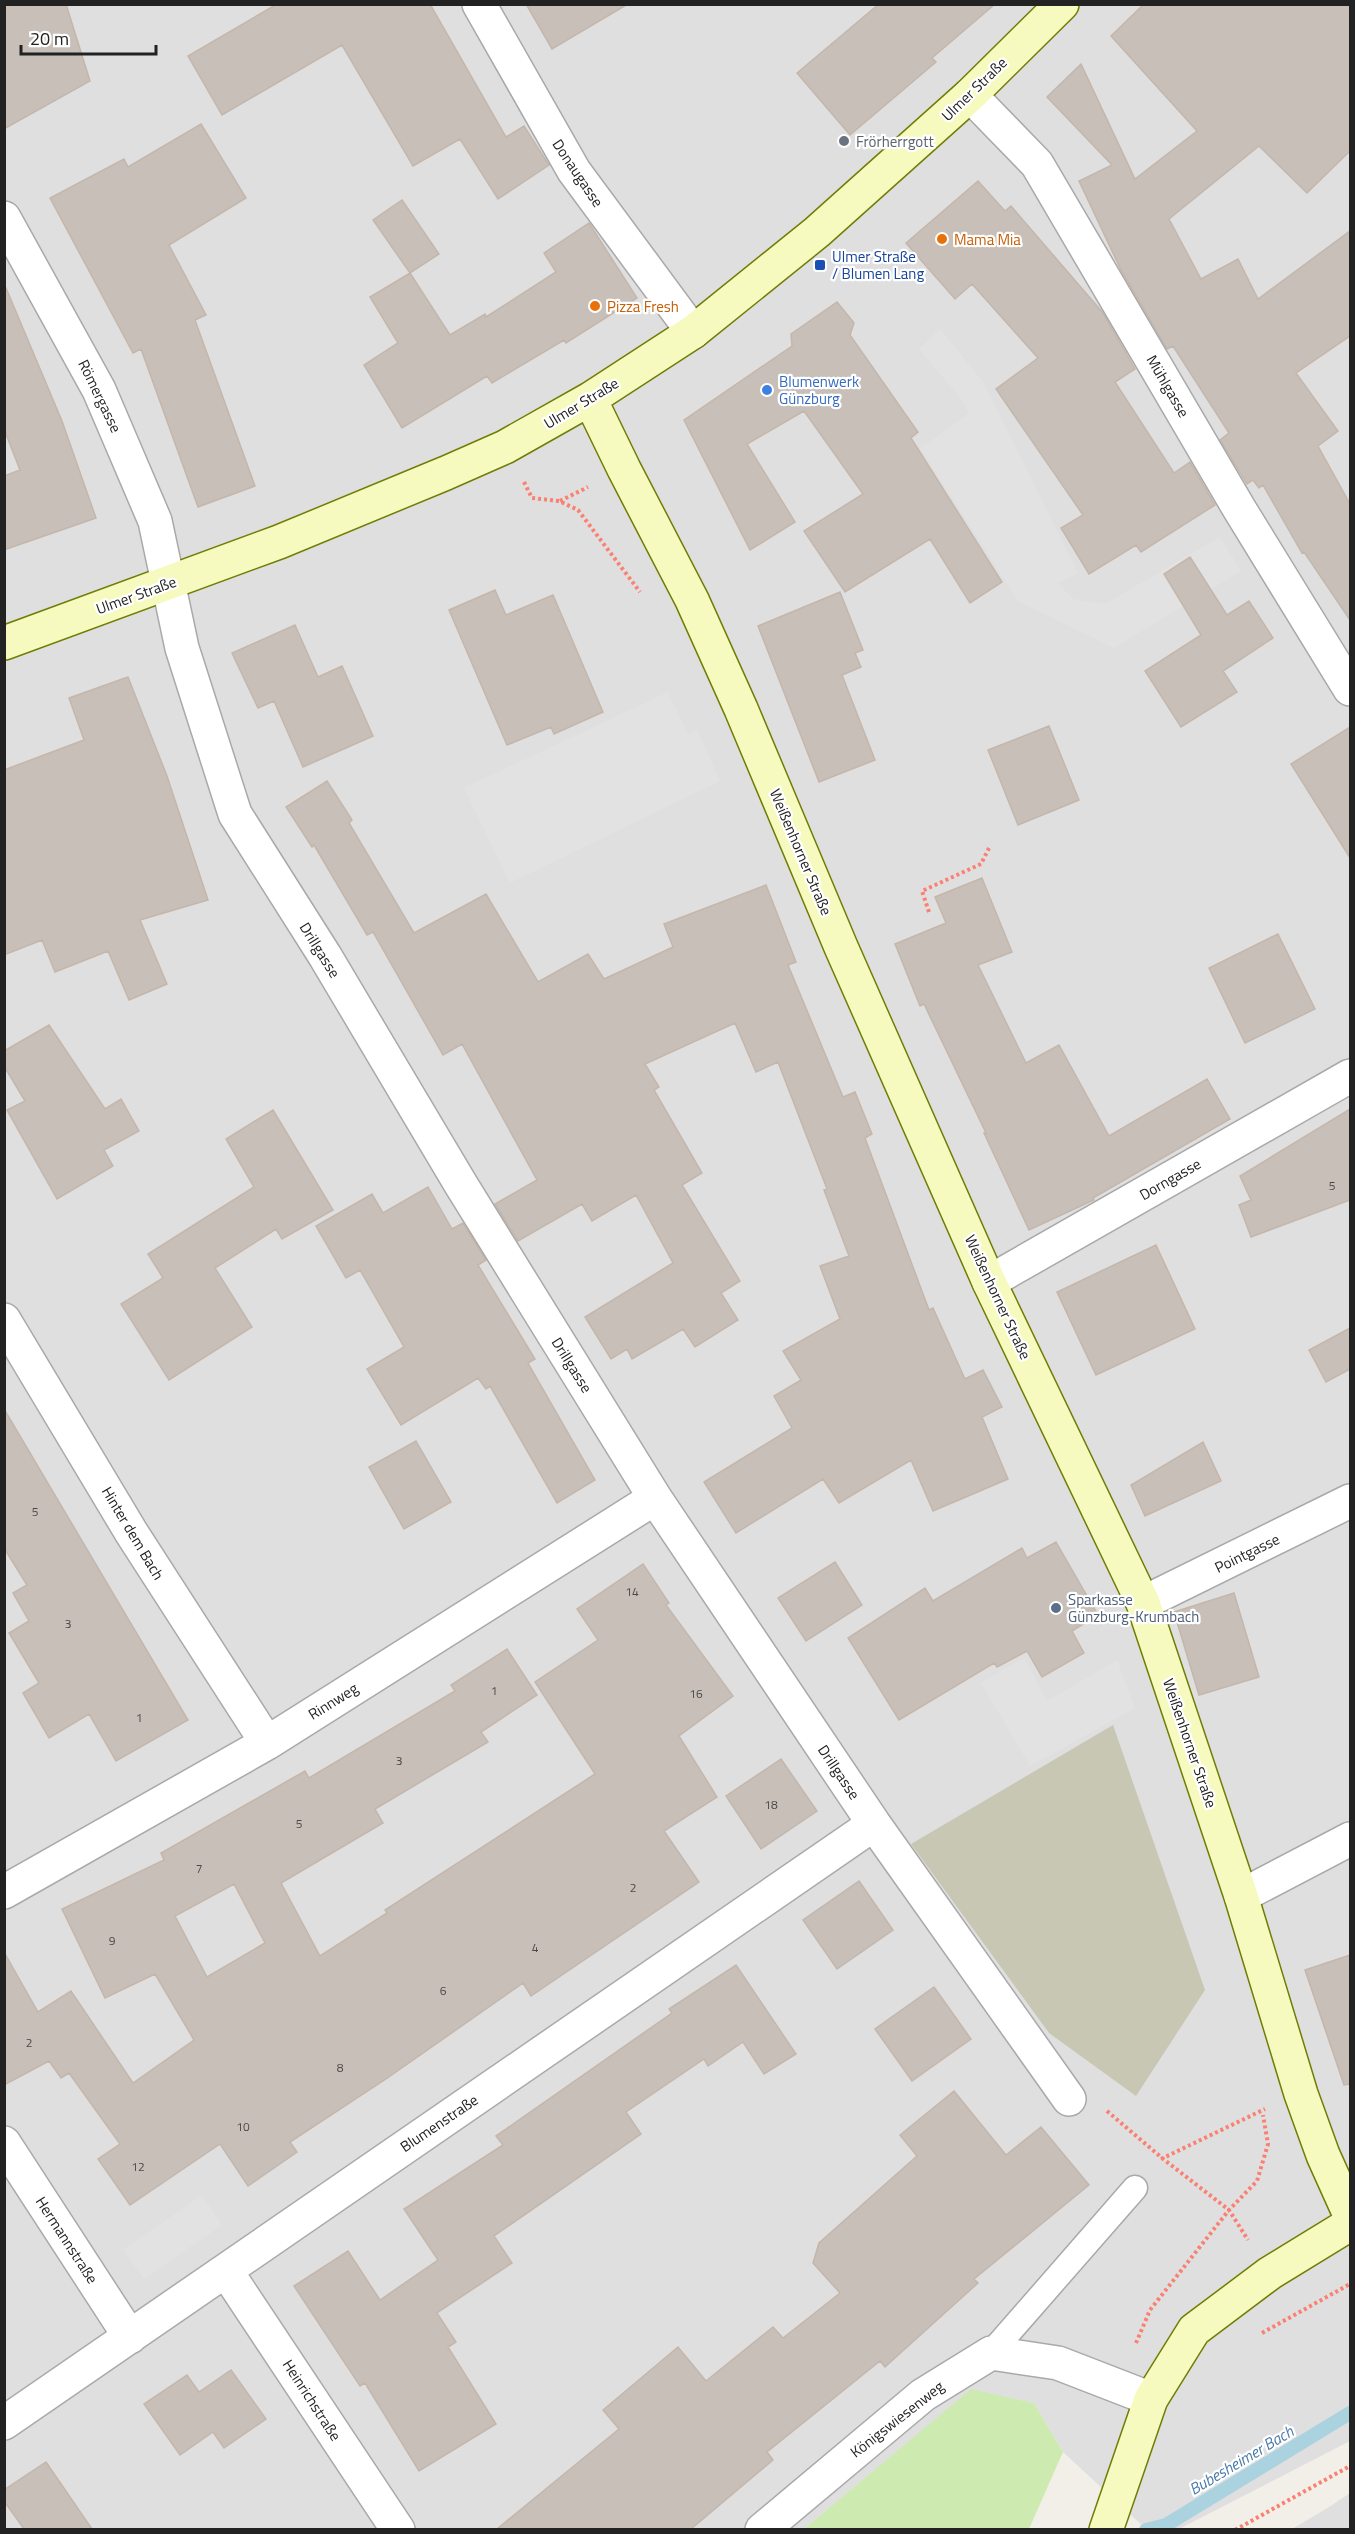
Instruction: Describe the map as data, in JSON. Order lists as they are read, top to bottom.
{
  "streets": {
    "main road": ["Ulmer Straße", "Weißenhorner Straße"],
    "street": [
      "Donaugasse",
      "Mühlgasse",
      "Römergasse",
      "Drillgasse",
      "Dorngasse",
      "Hinter dem Bach",
      "Pointgasse",
      "Rinnweg",
      "Blumenstraße",
      "Hermannstraße",
      "Heinrichstraße",
      "Königswiesenweg"
    ]
  },
  "crossings": [
    ["Ulmer Straße", "Donaugasse"],
    ["Ulmer Straße", "Mühlgasse"],
    ["Ulmer Straße", "Römergasse"],
    ["Ulmer Straße", "Weißenhorner Straße"],
    ["Ulmer Straße", "Drillgasse"],
    ["Römergasse", "Drillgasse"],
    ["Weißenhorner Straße", "Dorngasse"],
    ["Weißenhorner Straße", "Pointgasse"],
    ["Drillgasse", "Rinnweg"],
    ["Drillgasse", "Blumenstraße"],
    ["Hinter dem Bach", "Rinnweg"],
    ["Blumenstraße", "Hermannstraße"],
    ["Blumenstraße", "Heinrichstraße"]
  ],
  "water": ["Bubesheimer Bach"],
  "places": {
    "other": [
      "Frörherrgott",
      "Mama Mia",
      "Pizza Fresh",
      "Blumenwerk Günzburg",
      "Sparkasse Günzburg-Krumbach"
    ],
    "transit": ["Ulmer Straße / Blumen Lang"]
  },
  "house_numbers": [
    "5",
    "5",
    "14",
    "3",
    "1",
    "16",
    "1",
    "3",
    "18",
    "5",
    "7",
    "2",
    "9",
    "4",
    "6",
    "2",
    "8",
    "10",
    "12"
  ],
  "scale_bar": "20 m"
}
